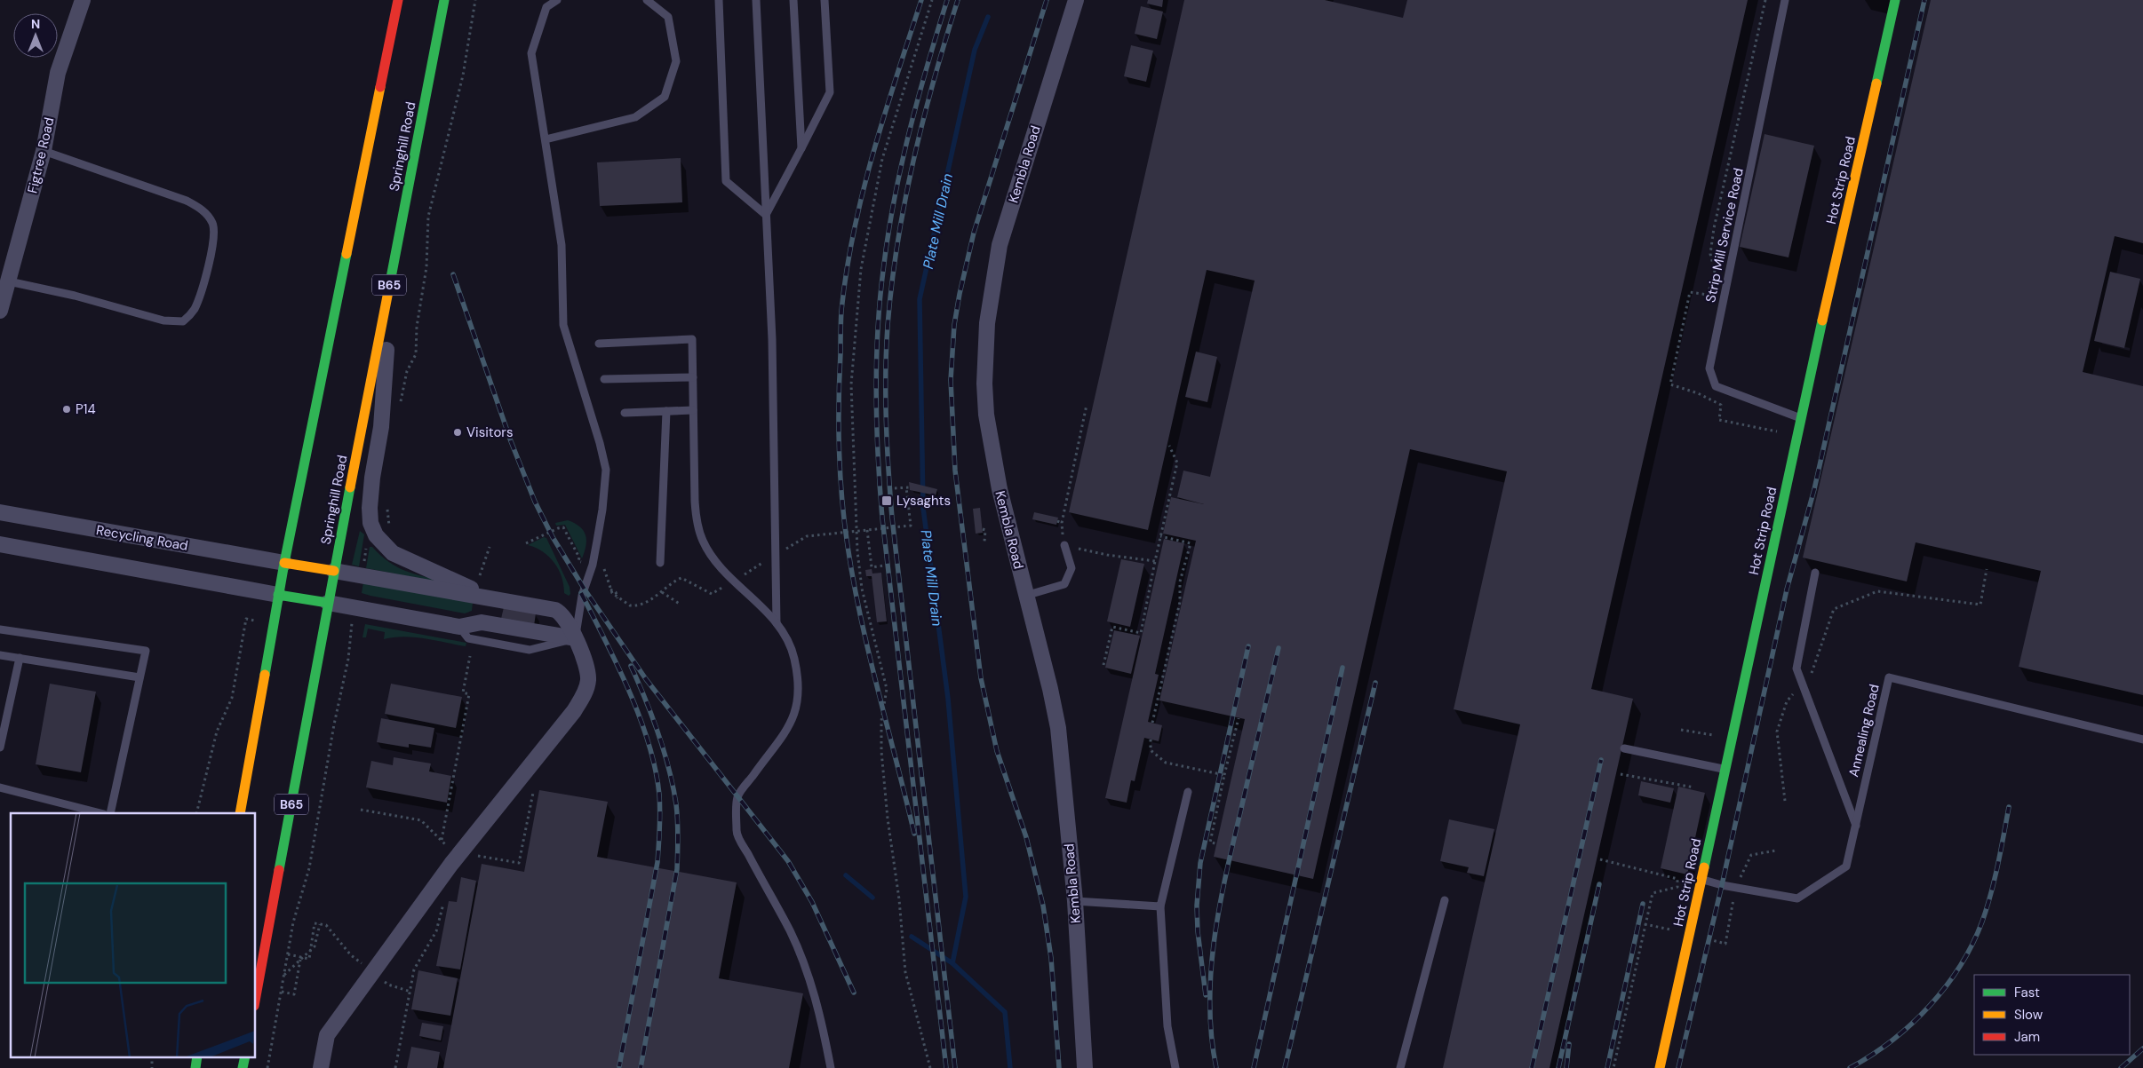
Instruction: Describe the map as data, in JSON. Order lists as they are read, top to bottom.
{
  "streets": {
    "main road": ["Springhill Road", "Hot Strip Road", "B65"],
    "street": ["Figtree Road", "Kembla Road", "Recycling Road"],
    "lane": ["Strip Mill Service Road", "Annealing Road"]
  },
  "crossings": [
    ["Hot Strip Road", "Strip Mill Service Road"],
    ["Hot Strip Road", "Annealing Road"]
  ],
  "water": ["Plate Mill Drain"],
  "places": {
    "other": ["P14", "Visitors"],
    "transit": ["Lysaghts"]
  },
  "legend": ["Fast", "Slow", "Jam"],
  "north": "top"
}
